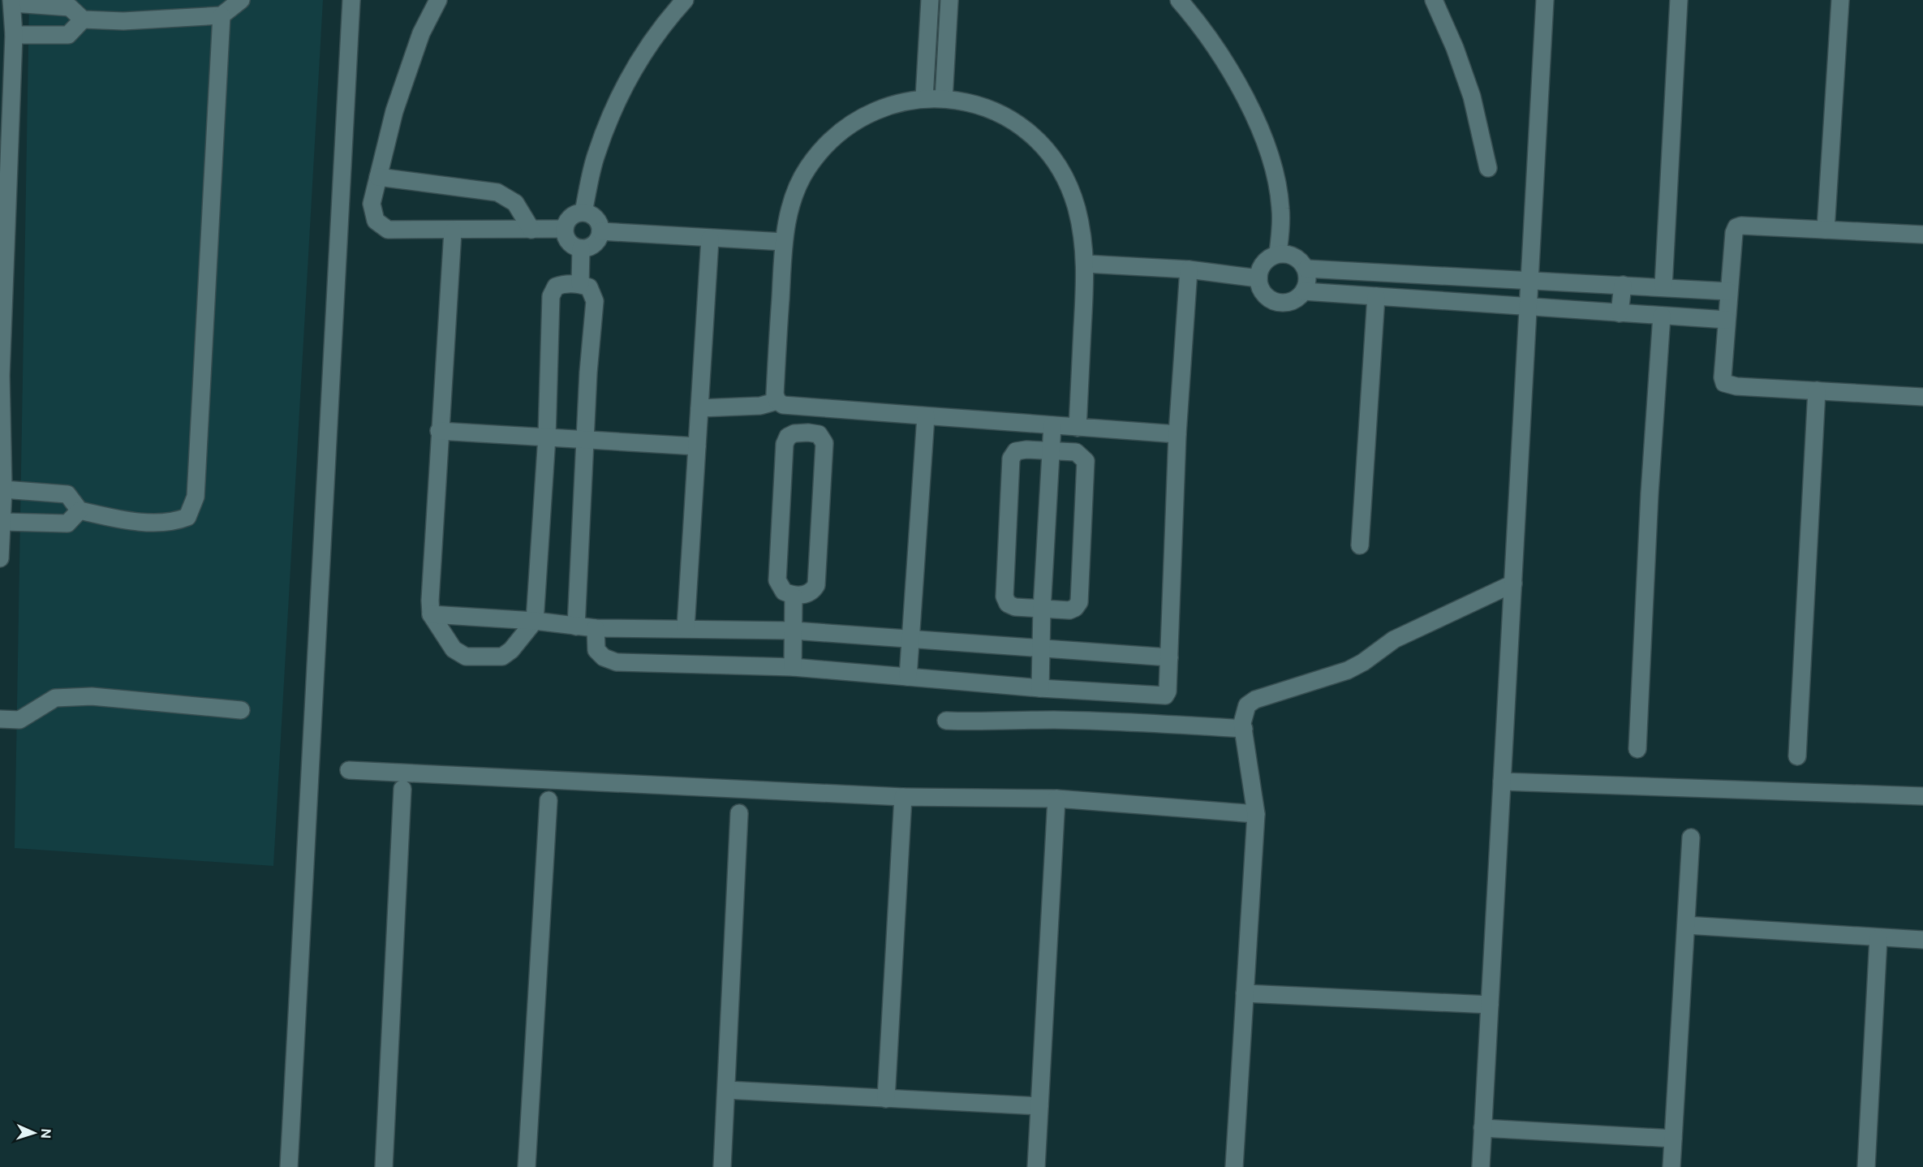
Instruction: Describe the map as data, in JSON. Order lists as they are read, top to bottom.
{
  "north": "right"
}
